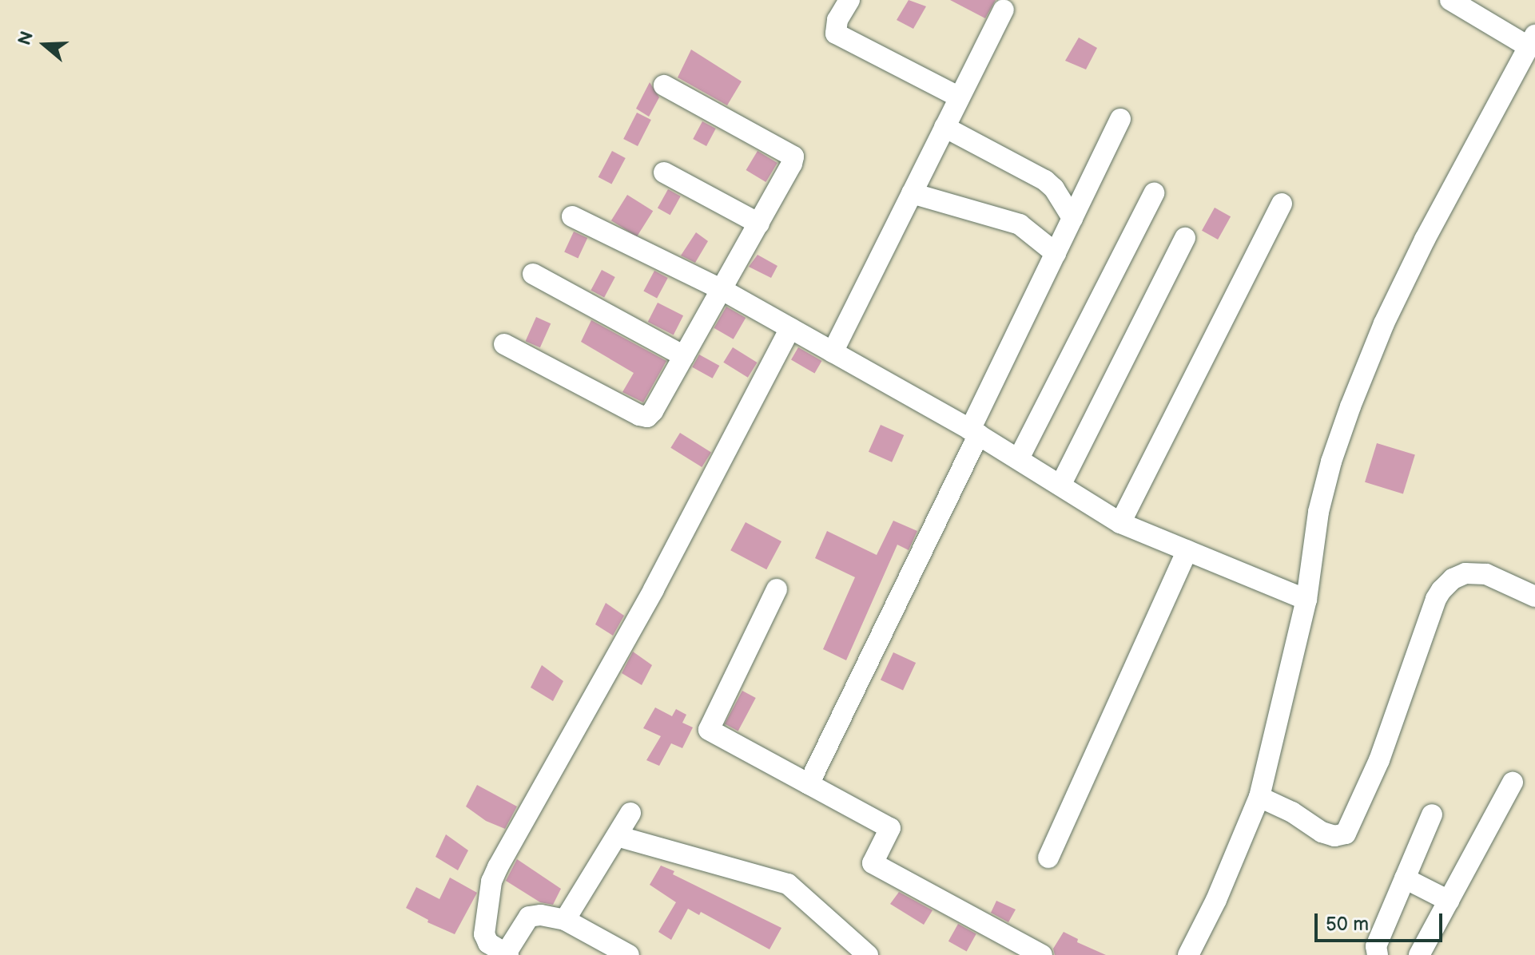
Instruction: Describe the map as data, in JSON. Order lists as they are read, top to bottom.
{
  "scale_bar": "50 m",
  "north": "left"
}
